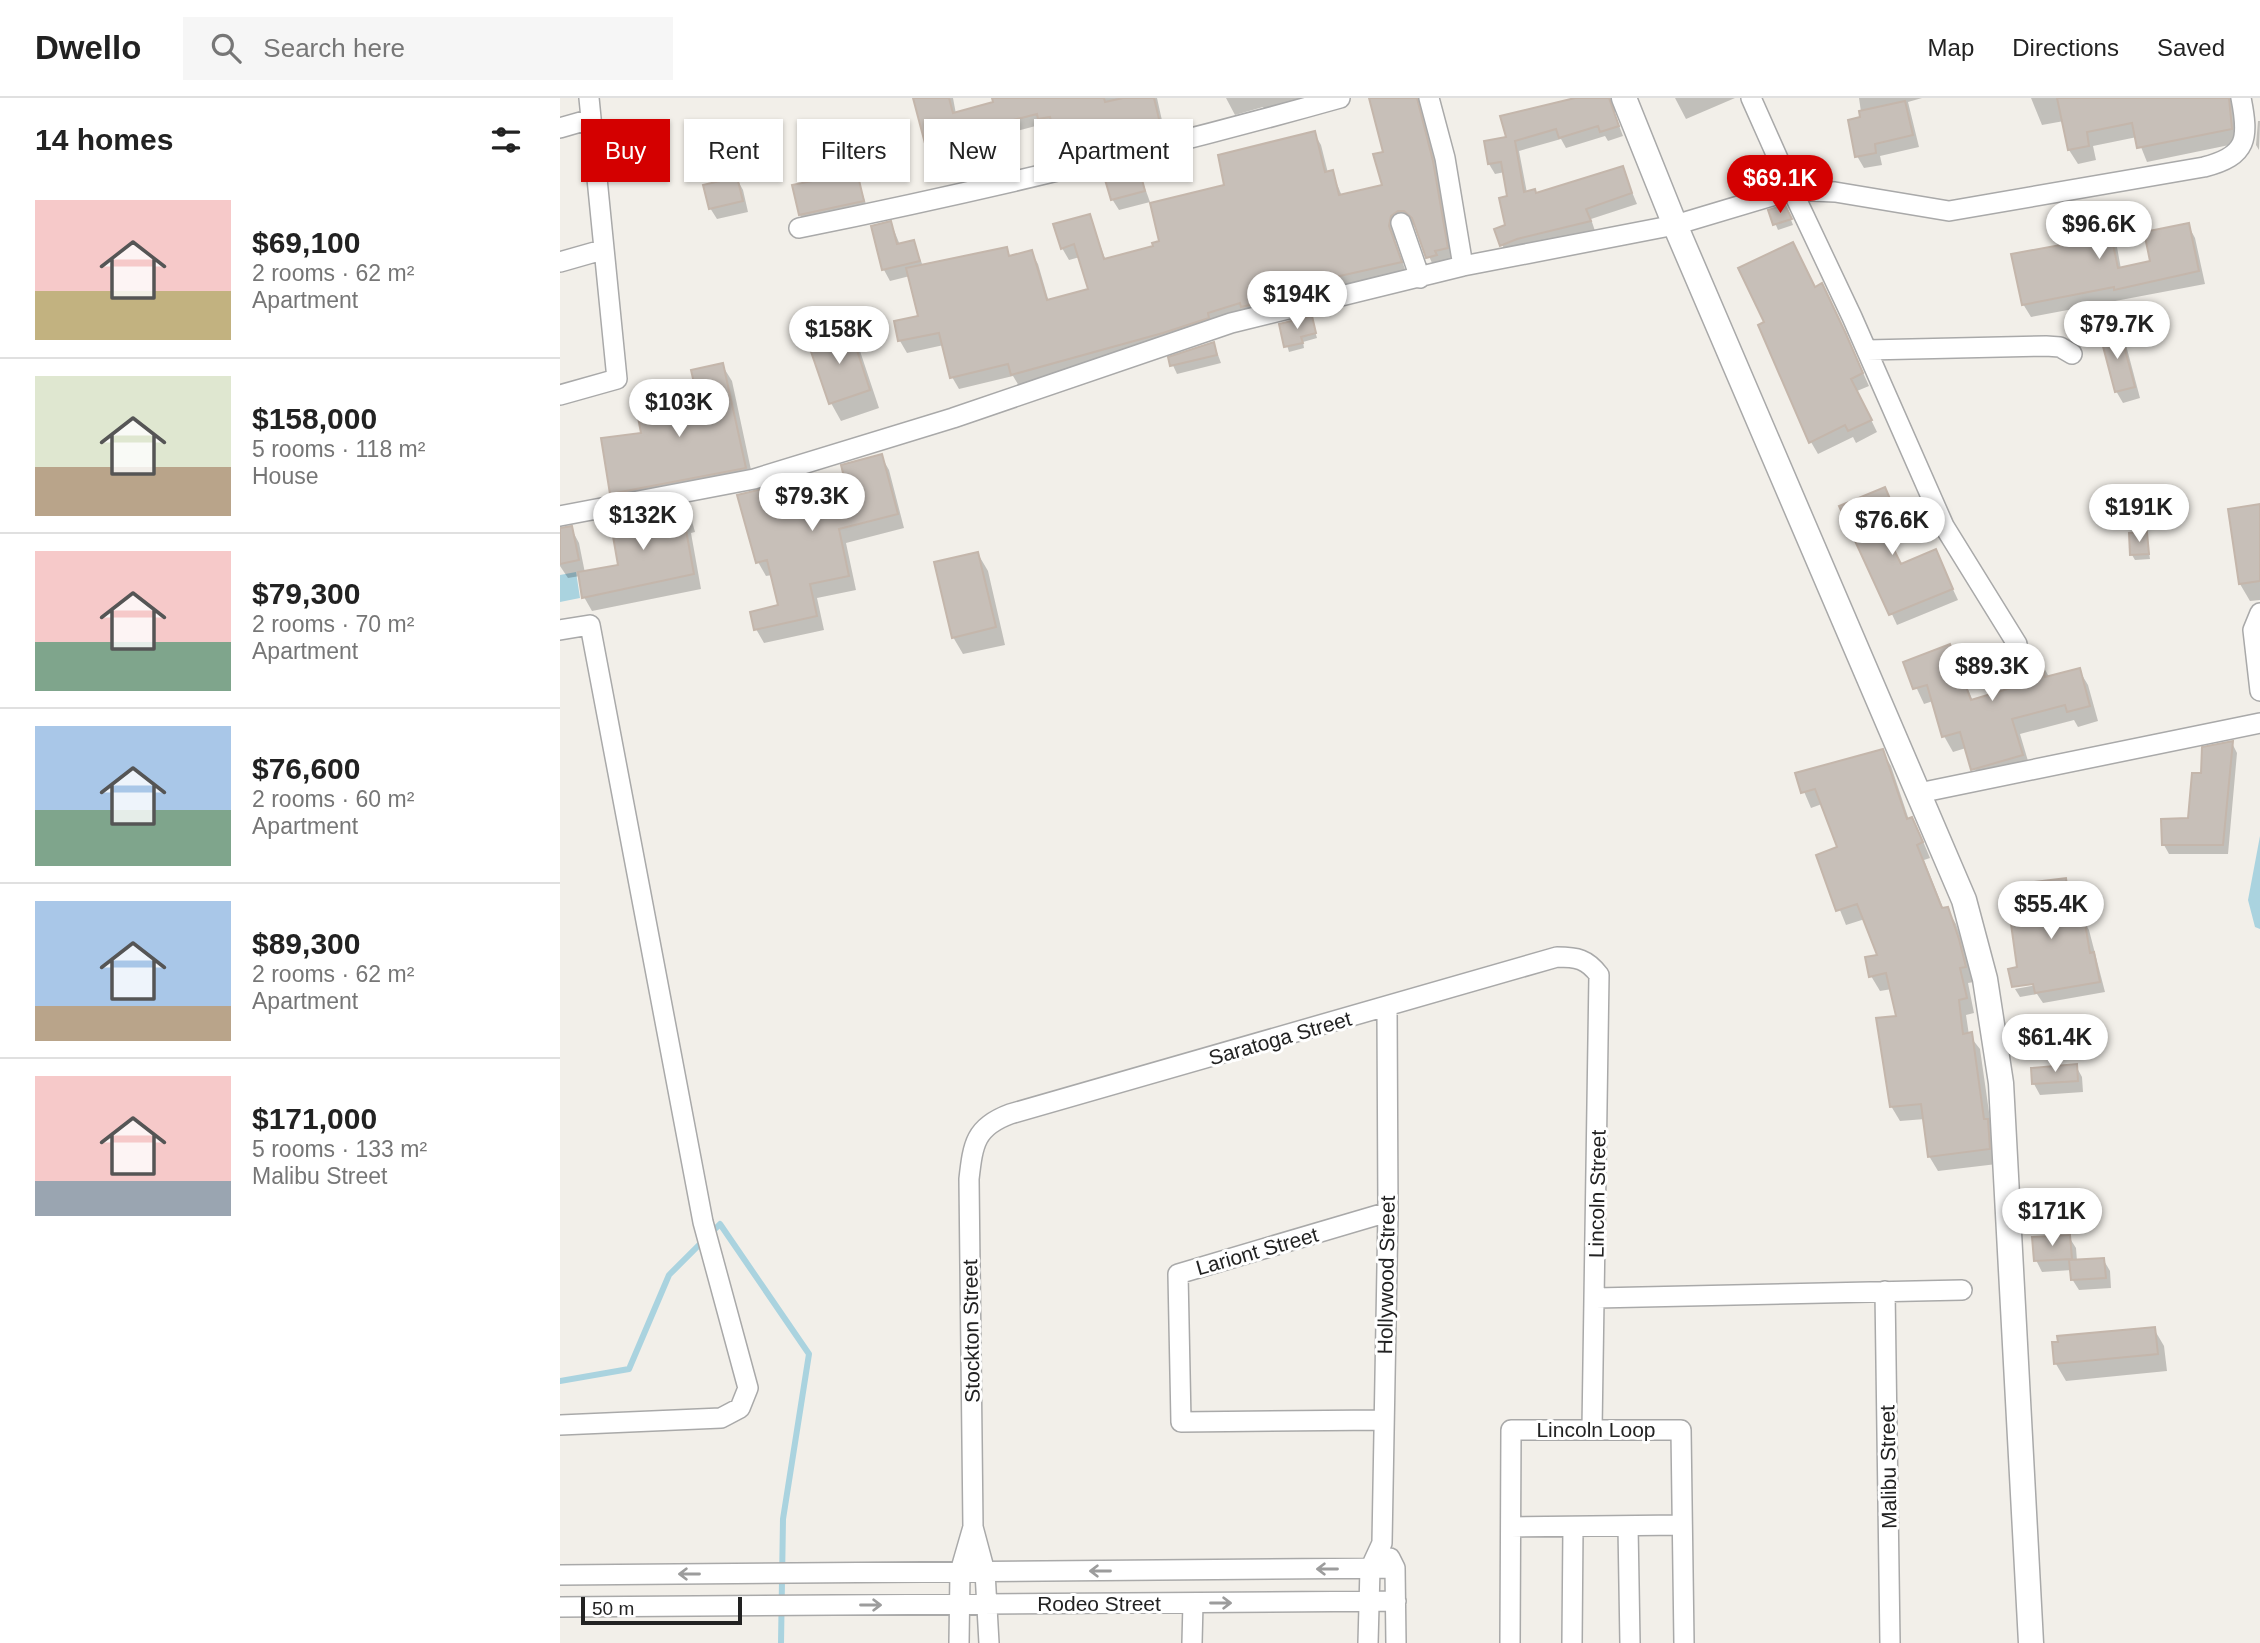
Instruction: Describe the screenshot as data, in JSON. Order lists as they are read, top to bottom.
{
  "streets": {
    "street": [
      "Saratoga Street",
      "Lincoln Street",
      "Lariont Street",
      "Hollywood Street",
      "Stockton Street",
      "Lincoln Loop",
      "Malibu Street",
      "Rodeo Street"
    ]
  },
  "crossings": [
    ["Saratoga Street", "Lincoln Street"],
    ["Saratoga Street", "Hollywood Street"],
    ["Saratoga Street", "Stockton Street"],
    ["Lincoln Street", "Lincoln Loop"],
    ["Lariont Street", "Hollywood Street"]
  ],
  "scale_bar": "50 m",
  "page": {
    "header": "Dwello",
    "search": "Search here",
    "nav": ["Map", "Directions", "Saved"],
    "heading": "14 homes",
    "chip": [
      "Buy",
      "Rent",
      "Filters",
      "New",
      "Apartment"
    ],
    "price": [
      "$69.1K",
      "$96.6K",
      "$194K",
      "$79.7K",
      "$158K",
      "$103K",
      "$79.3K",
      "$191K",
      "$132K",
      "$76.6K",
      "$89.3K",
      "$55.4K",
      "$61.4K",
      "$171K"
    ],
    "list": [
      {
        "name": "$69,100",
        "note": "2 rooms · 62 m² · Apartment"
      },
      {
        "name": "$158,000",
        "note": "5 rooms · 118 m² · House"
      },
      {
        "name": "$79,300",
        "note": "2 rooms · 70 m² · Apartment"
      },
      {
        "name": "$76,600",
        "note": "2 rooms · 60 m² · Apartment"
      },
      {
        "name": "$89,300",
        "note": "2 rooms · 62 m² · Apartment"
      },
      {
        "name": "$171,000",
        "note": "5 rooms · 133 m² · Malibu Street"
      }
    ],
    "scale": "50 m"
  }
}
